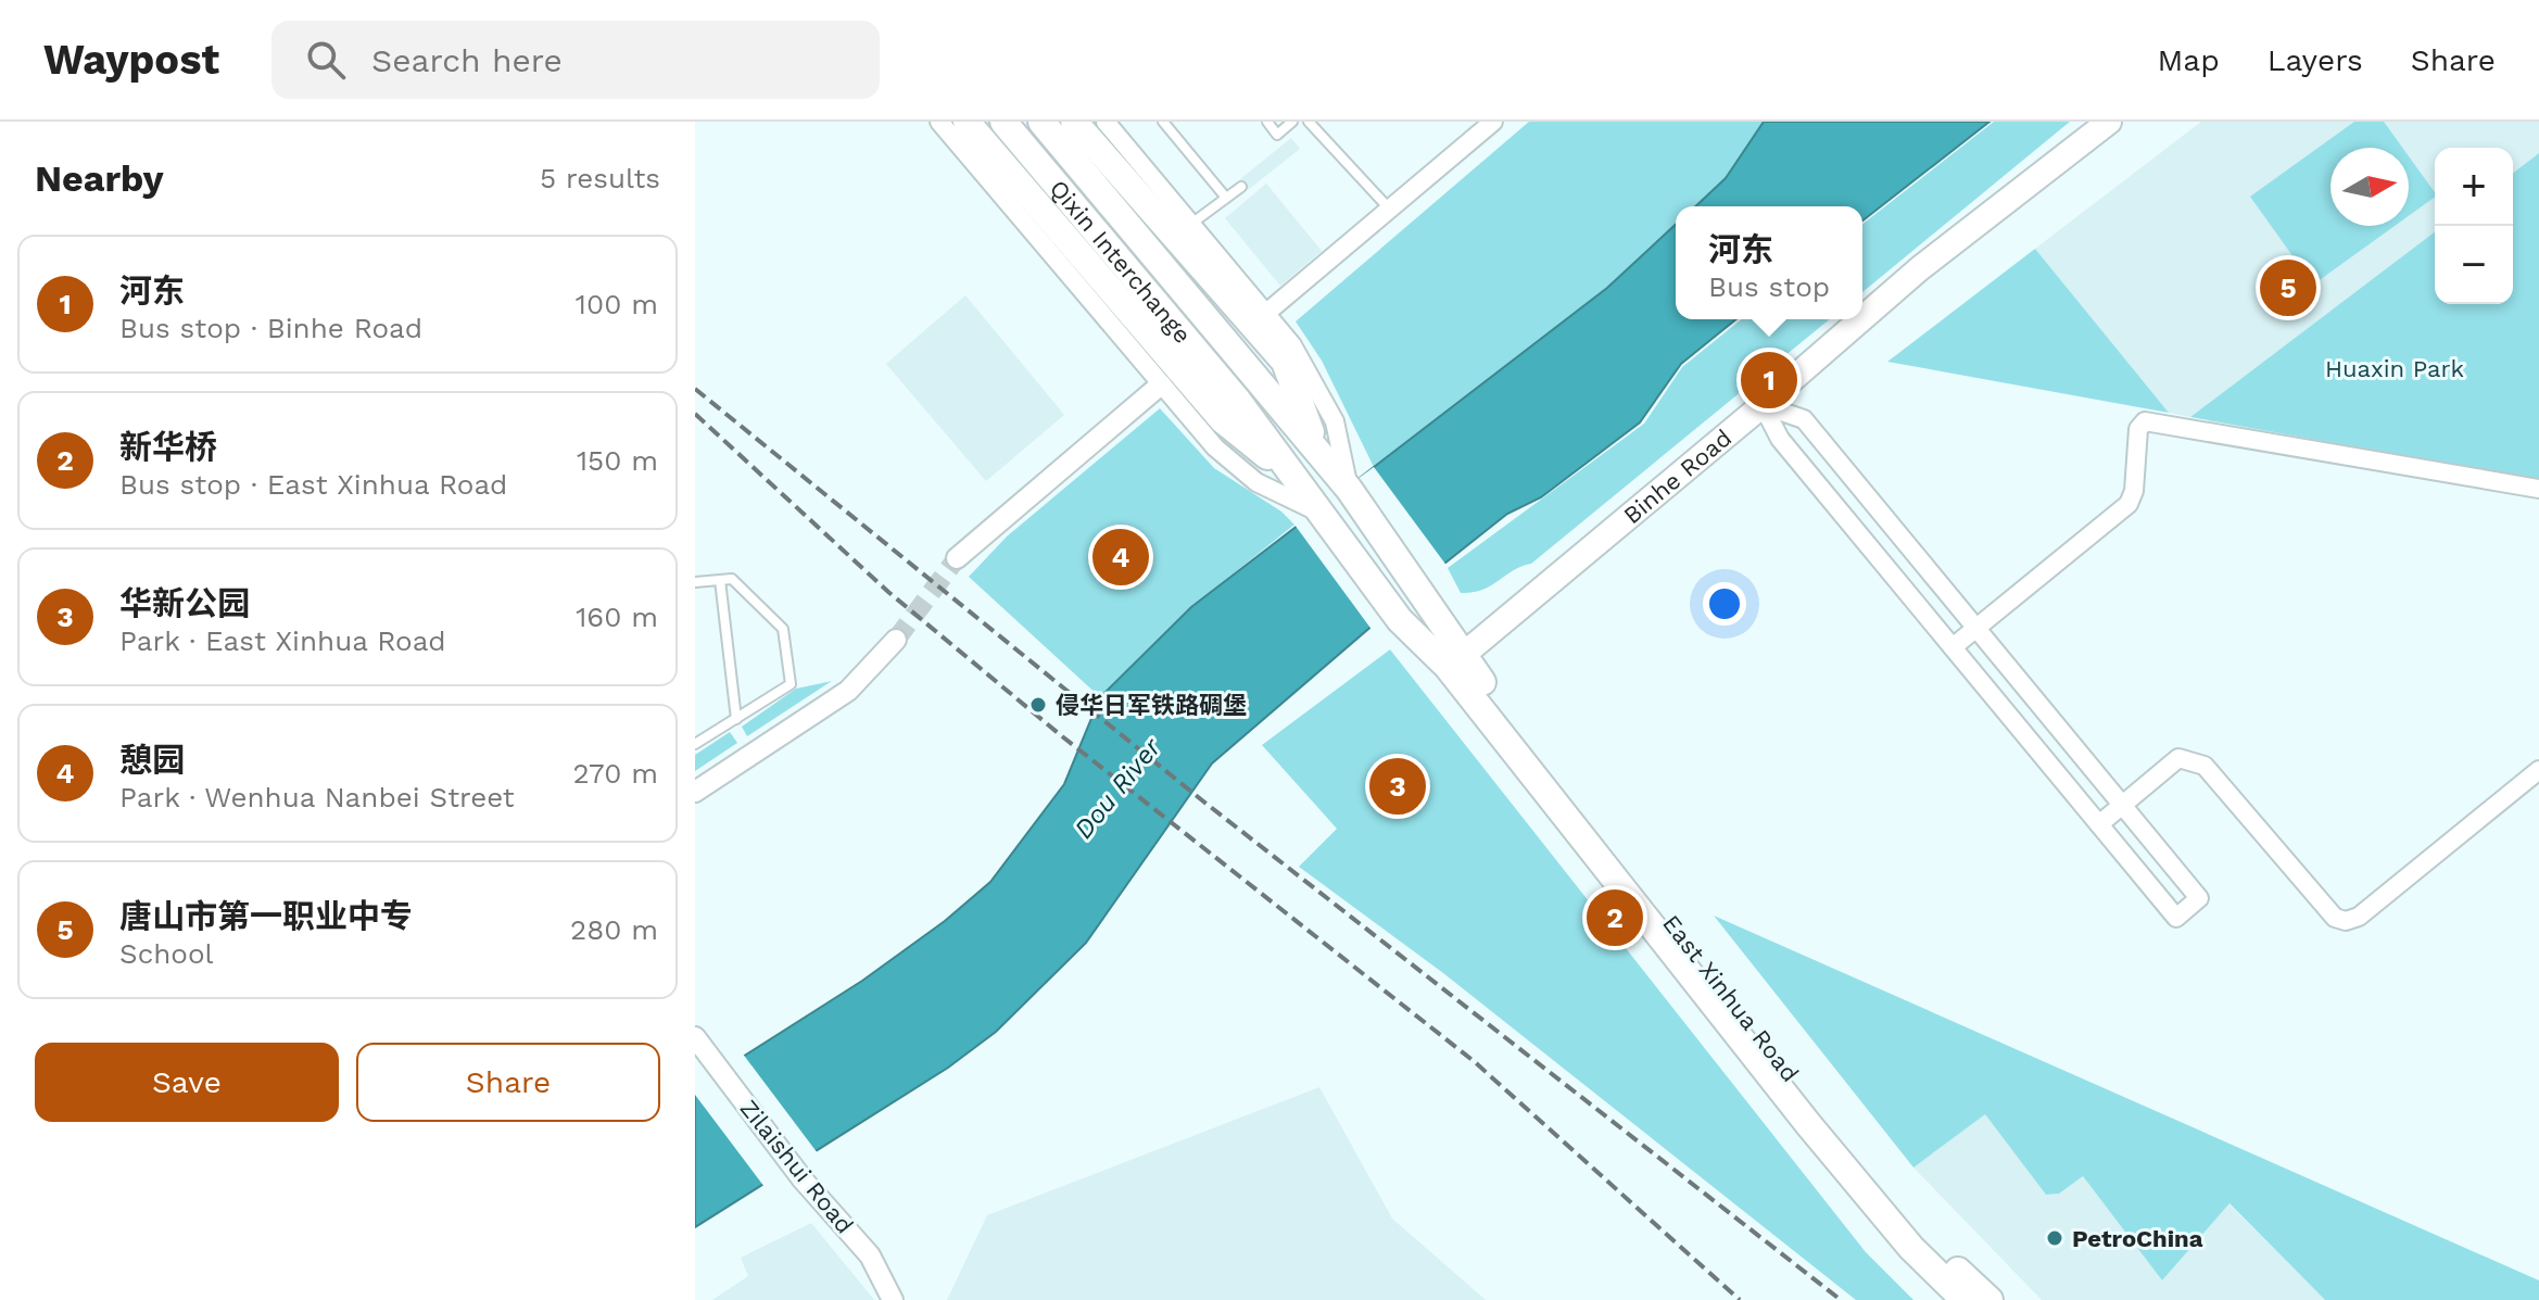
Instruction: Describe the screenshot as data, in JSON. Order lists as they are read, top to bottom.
{
  "streets": {
    "main road": ["Qixin Interchange", "Binhe Road", "East Xinhua Road"],
    "street": ["Zilaishui Road"]
  },
  "crossings": [
    ["Binhe Road", "East Xinhua Road"]
  ],
  "water": ["Dou River"],
  "parks": ["Huaxin Park"],
  "places": ["侵华日军铁路碉堡", "PetroChina"],
  "north": "right",
  "page": {
    "header": "Waypost",
    "search": "Search here",
    "nav": ["Map", "Layers", "Share"],
    "heading": ["Nearby", "5 results"],
    "map_buttons": ["+", "−"],
    "popup": ["河东", "Bus stop"],
    "list": [
      {
        "mark": "1",
        "name": "河东",
        "note": "Bus stop · Binhe Road",
        "value": "100 m"
      },
      {
        "mark": "2",
        "name": "新华桥",
        "note": "Bus stop · East Xinhua Road",
        "value": "150 m"
      },
      {
        "mark": "3",
        "name": "华新公园",
        "note": "Park · East Xinhua Road",
        "value": "160 m"
      },
      {
        "mark": "4",
        "name": "憩园",
        "note": "Park · Wenhua Nanbei Street",
        "value": "270 m"
      },
      {
        "mark": "5",
        "name": "唐山市第一职业中专",
        "note": "School",
        "value": "280 m"
      }
    ],
    "pins": [
      "5",
      "1",
      "4",
      "3",
      "2"
    ],
    "buttons": ["Save", "Share"]
  }
}
